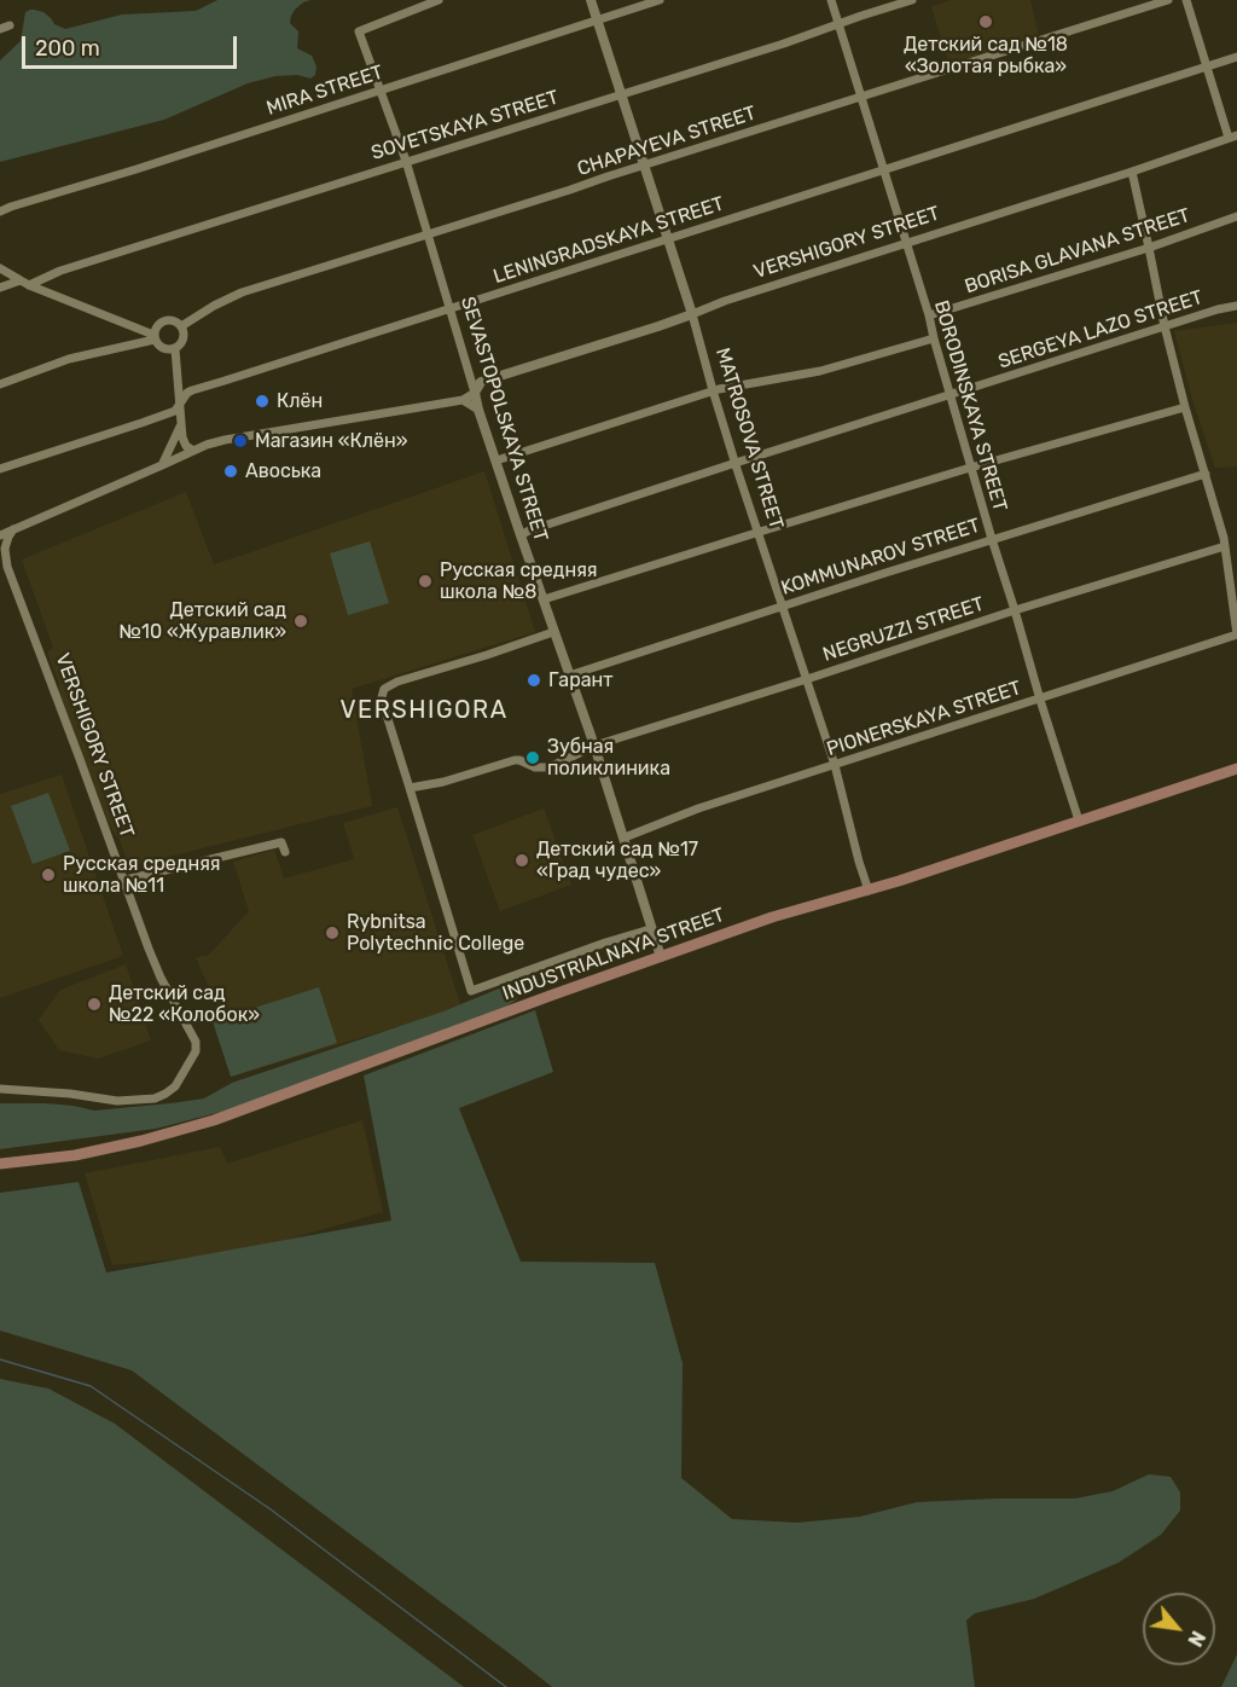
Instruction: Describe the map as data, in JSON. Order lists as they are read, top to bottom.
{
  "streets": {
    "main road": ["INDUSTRIALNAYA STREET"],
    "street": [
      "MIRA STREET",
      "SOVETSKAYA STREET",
      "CHAPAYEVA STREET",
      "LENINGRADSKAYA STREET",
      "VERSHIGORY STREET",
      "BORISA GLAVANA STREET",
      "SERGEYA LAZO STREET",
      "BORODINSKAYA STREET",
      "SEVASTOPOLSKAYA STREET",
      "MATROSOVA STREET",
      "KOMMUNAROV STREET",
      "NEGRUZZI STREET",
      "PIONERSKAYA STREET"
    ]
  },
  "crossings": [
    ["MIRA STREET", "SEVASTOPOLSKAYA STREET"],
    ["MIRA STREET", "MATROSOVA STREET"],
    ["SOVETSKAYA STREET", "BORODINSKAYA STREET"],
    ["SOVETSKAYA STREET", "SEVASTOPOLSKAYA STREET"],
    ["SOVETSKAYA STREET", "MATROSOVA STREET"],
    ["CHAPAYEVA STREET", "BORODINSKAYA STREET"],
    ["CHAPAYEVA STREET", "SEVASTOPOLSKAYA STREET"],
    ["CHAPAYEVA STREET", "MATROSOVA STREET"],
    ["LENINGRADSKAYA STREET", "BORODINSKAYA STREET"],
    ["LENINGRADSKAYA STREET", "SEVASTOPOLSKAYA STREET"],
    ["LENINGRADSKAYA STREET", "MATROSOVA STREET"],
    ["VERSHIGORY STREET", "BORODINSKAYA STREET"],
    ["VERSHIGORY STREET", "SEVASTOPOLSKAYA STREET"],
    ["VERSHIGORY STREET", "MATROSOVA STREET"],
    ["BORISA GLAVANA STREET", "BORODINSKAYA STREET"],
    ["SERGEYA LAZO STREET", "BORODINSKAYA STREET"],
    ["SERGEYA LAZO STREET", "SEVASTOPOLSKAYA STREET"],
    ["SERGEYA LAZO STREET", "MATROSOVA STREET"],
    ["BORODINSKAYA STREET", "KOMMUNAROV STREET"],
    ["BORODINSKAYA STREET", "NEGRUZZI STREET"],
    ["BORODINSKAYA STREET", "PIONERSKAYA STREET"],
    ["BORODINSKAYA STREET", "INDUSTRIALNAYA STREET"],
    ["SEVASTOPOLSKAYA STREET", "KOMMUNAROV STREET"],
    ["SEVASTOPOLSKAYA STREET", "NEGRUZZI STREET"],
    ["SEVASTOPOLSKAYA STREET", "PIONERSKAYA STREET"],
    ["SEVASTOPOLSKAYA STREET", "INDUSTRIALNAYA STREET"],
    ["MATROSOVA STREET", "KOMMUNAROV STREET"],
    ["MATROSOVA STREET", "NEGRUZZI STREET"],
    ["MATROSOVA STREET", "PIONERSKAYA STREET"],
    ["MATROSOVA STREET", "INDUSTRIALNAYA STREET"]
  ],
  "districts": ["VERSHIGORA"],
  "places": [
    "Детский сад №18 «Золотая рыбка»",
    "Клён",
    "Магазин «Клён»",
    "Авоська",
    "Русская средняя школа №8",
    "Детский сад №10 «Журавлик»",
    "Гарант",
    "Зубная поликлиника",
    "Детский сад №17 «Град чудес»",
    "Русская средняя школа №11",
    "Rybnitsa Polytechnic College",
    "Детский сад №22 «Колобок»"
  ],
  "scale_bar": "200 m",
  "north": "bottom right"
}
